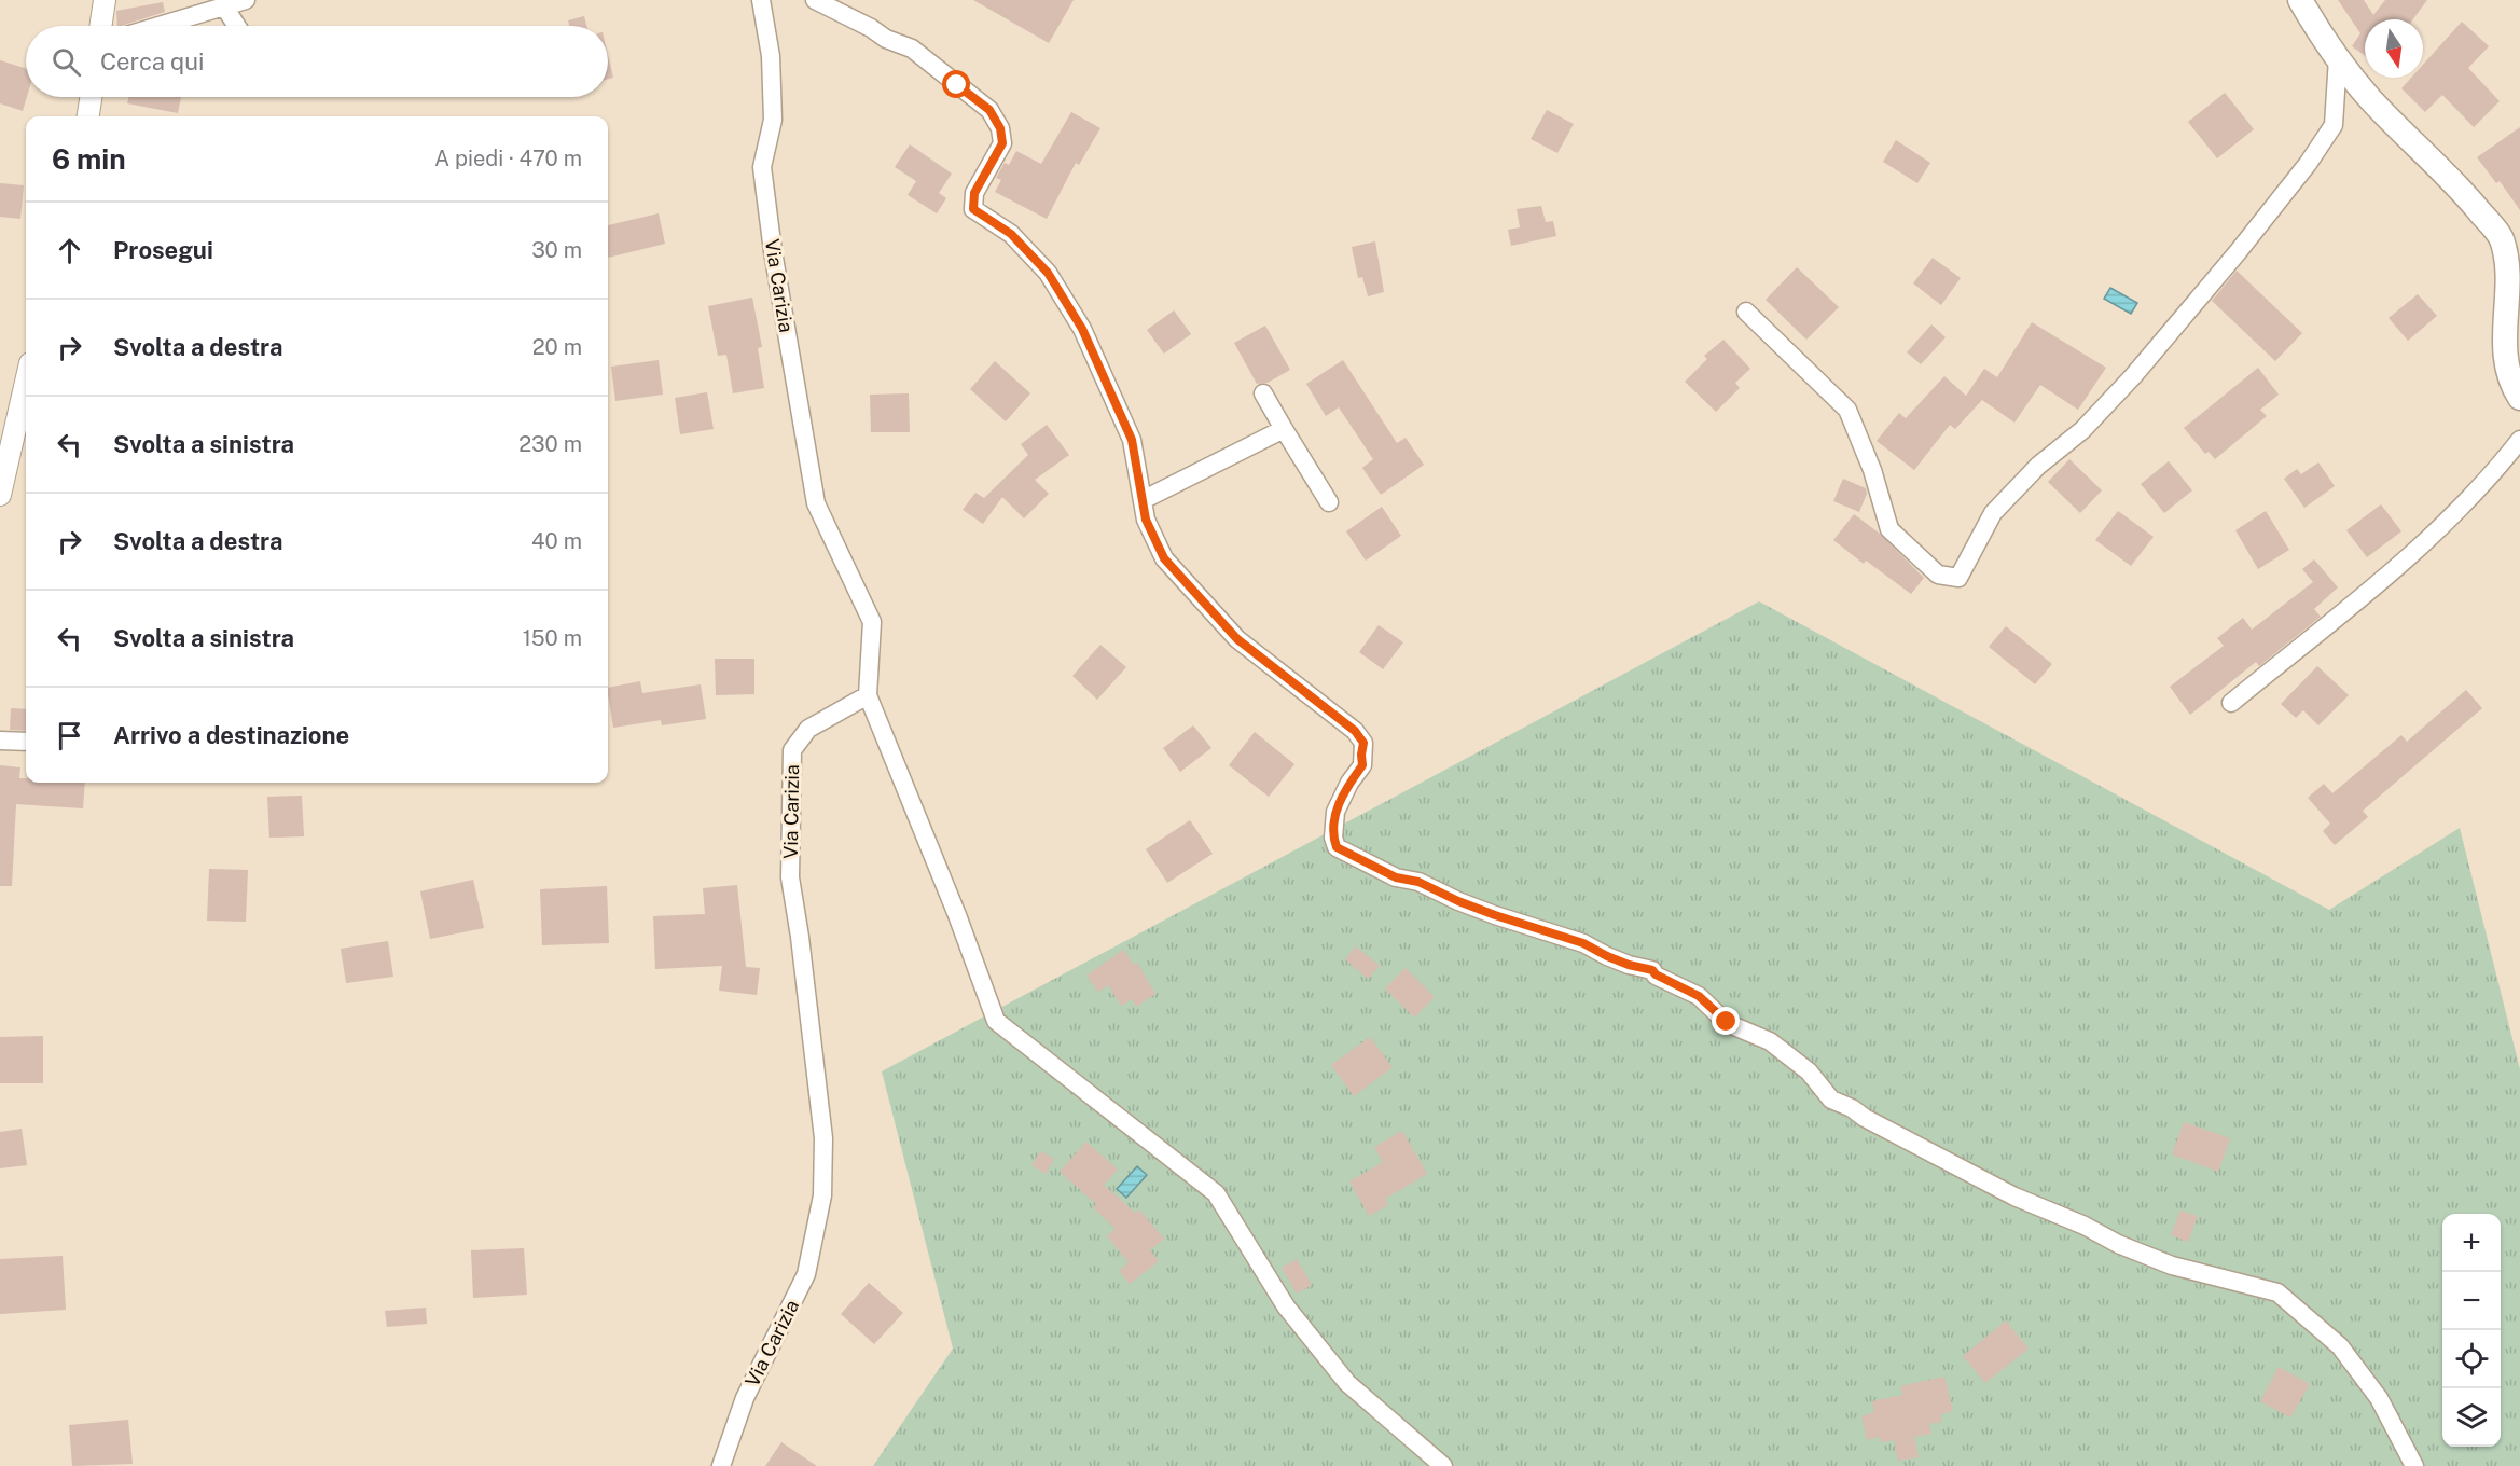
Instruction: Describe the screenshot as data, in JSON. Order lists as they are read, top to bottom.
{
  "streets": {
    "street": ["Via Carizia"]
  },
  "north": "bottom",
  "page": {
    "search": "Cerca qui",
    "heading": ["6 min", "A piedi · 470 m"],
    "list": [
      ["Prosegui", "30 m"],
      ["Svolta a destra", "20 m"],
      ["Svolta a sinistra", "230 m"],
      ["Svolta a destra", "40 m"],
      ["Svolta a sinistra", "150 m"],
      "Arrivo a destinazione"
    ],
    "map_buttons": ["+", "−"]
  }
}
